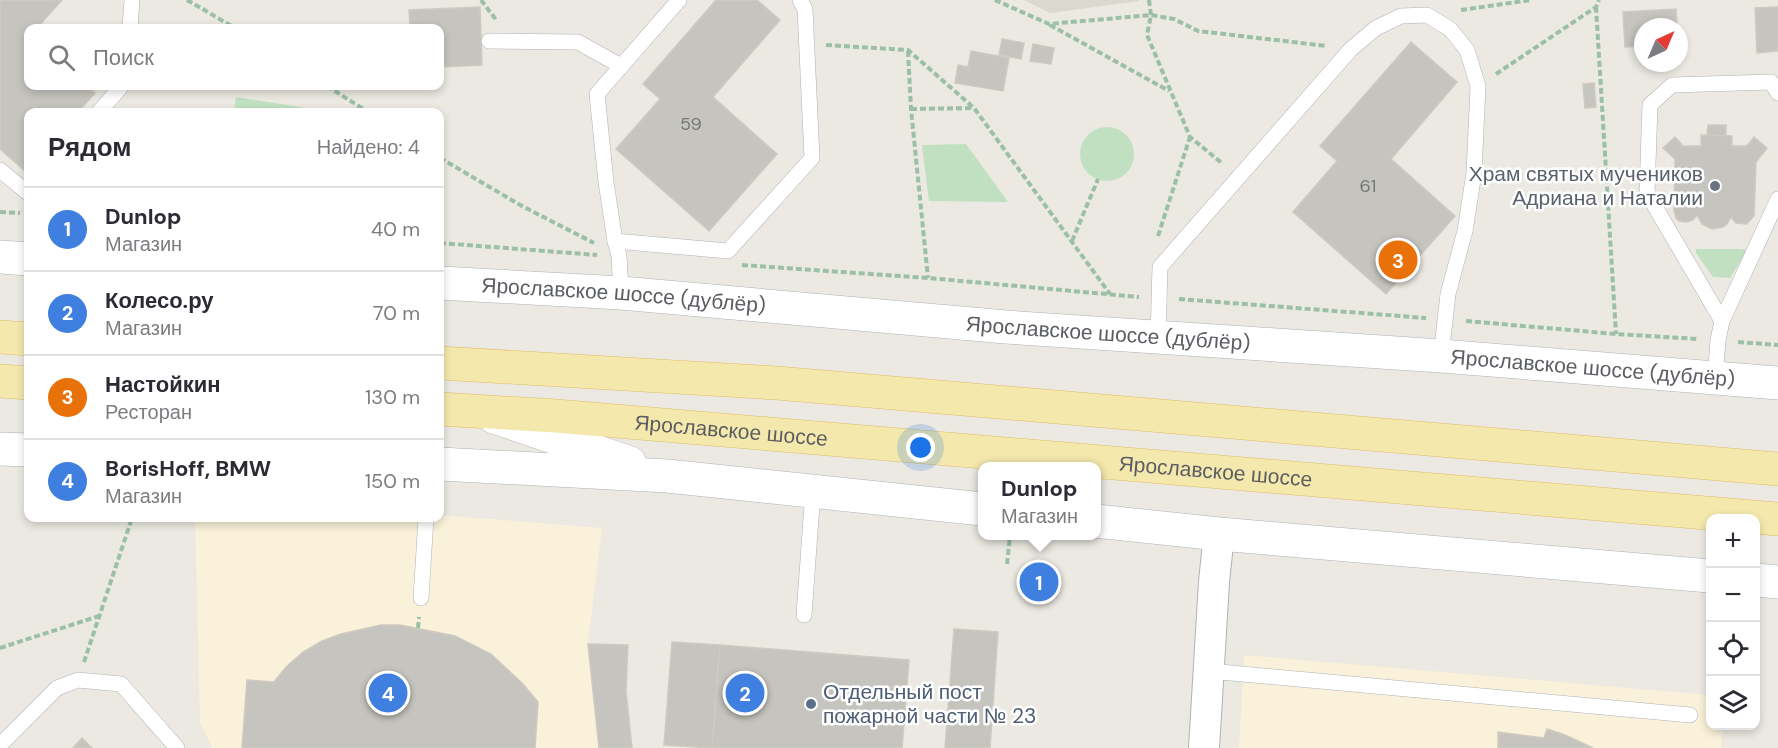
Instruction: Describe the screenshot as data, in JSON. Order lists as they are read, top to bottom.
{
  "streets": {
    "main road": ["Ярославское шоссе"],
    "street": ["Ярославское шоссе (дублёр)"]
  },
  "places": ["Храм святых мучеников Адриана и Наталии", "Отдельный пост пожарной части № 23"],
  "house_numbers": ["59", "61"],
  "north": "top right",
  "page": {
    "search": "Поиск",
    "heading": ["Рядом", "Найдено: 4"],
    "list": [
      {
        "mark": "1",
        "name": "Dunlop",
        "note": "Магазин",
        "value": "40 m"
      },
      {
        "mark": "2",
        "name": "Колесо.ру",
        "note": "Магазин",
        "value": "70 m"
      },
      {
        "mark": "3",
        "name": "Настойкин",
        "note": "Ресторан",
        "value": "130 m"
      },
      {
        "mark": "4",
        "name": "BorisHoff, BMW",
        "note": "Магазин",
        "value": "150 m"
      }
    ],
    "pins": [
      "3",
      "1",
      "2",
      "4"
    ],
    "popup": ["Dunlop", "Магазин"],
    "map_buttons": ["+", "−"]
  }
}
